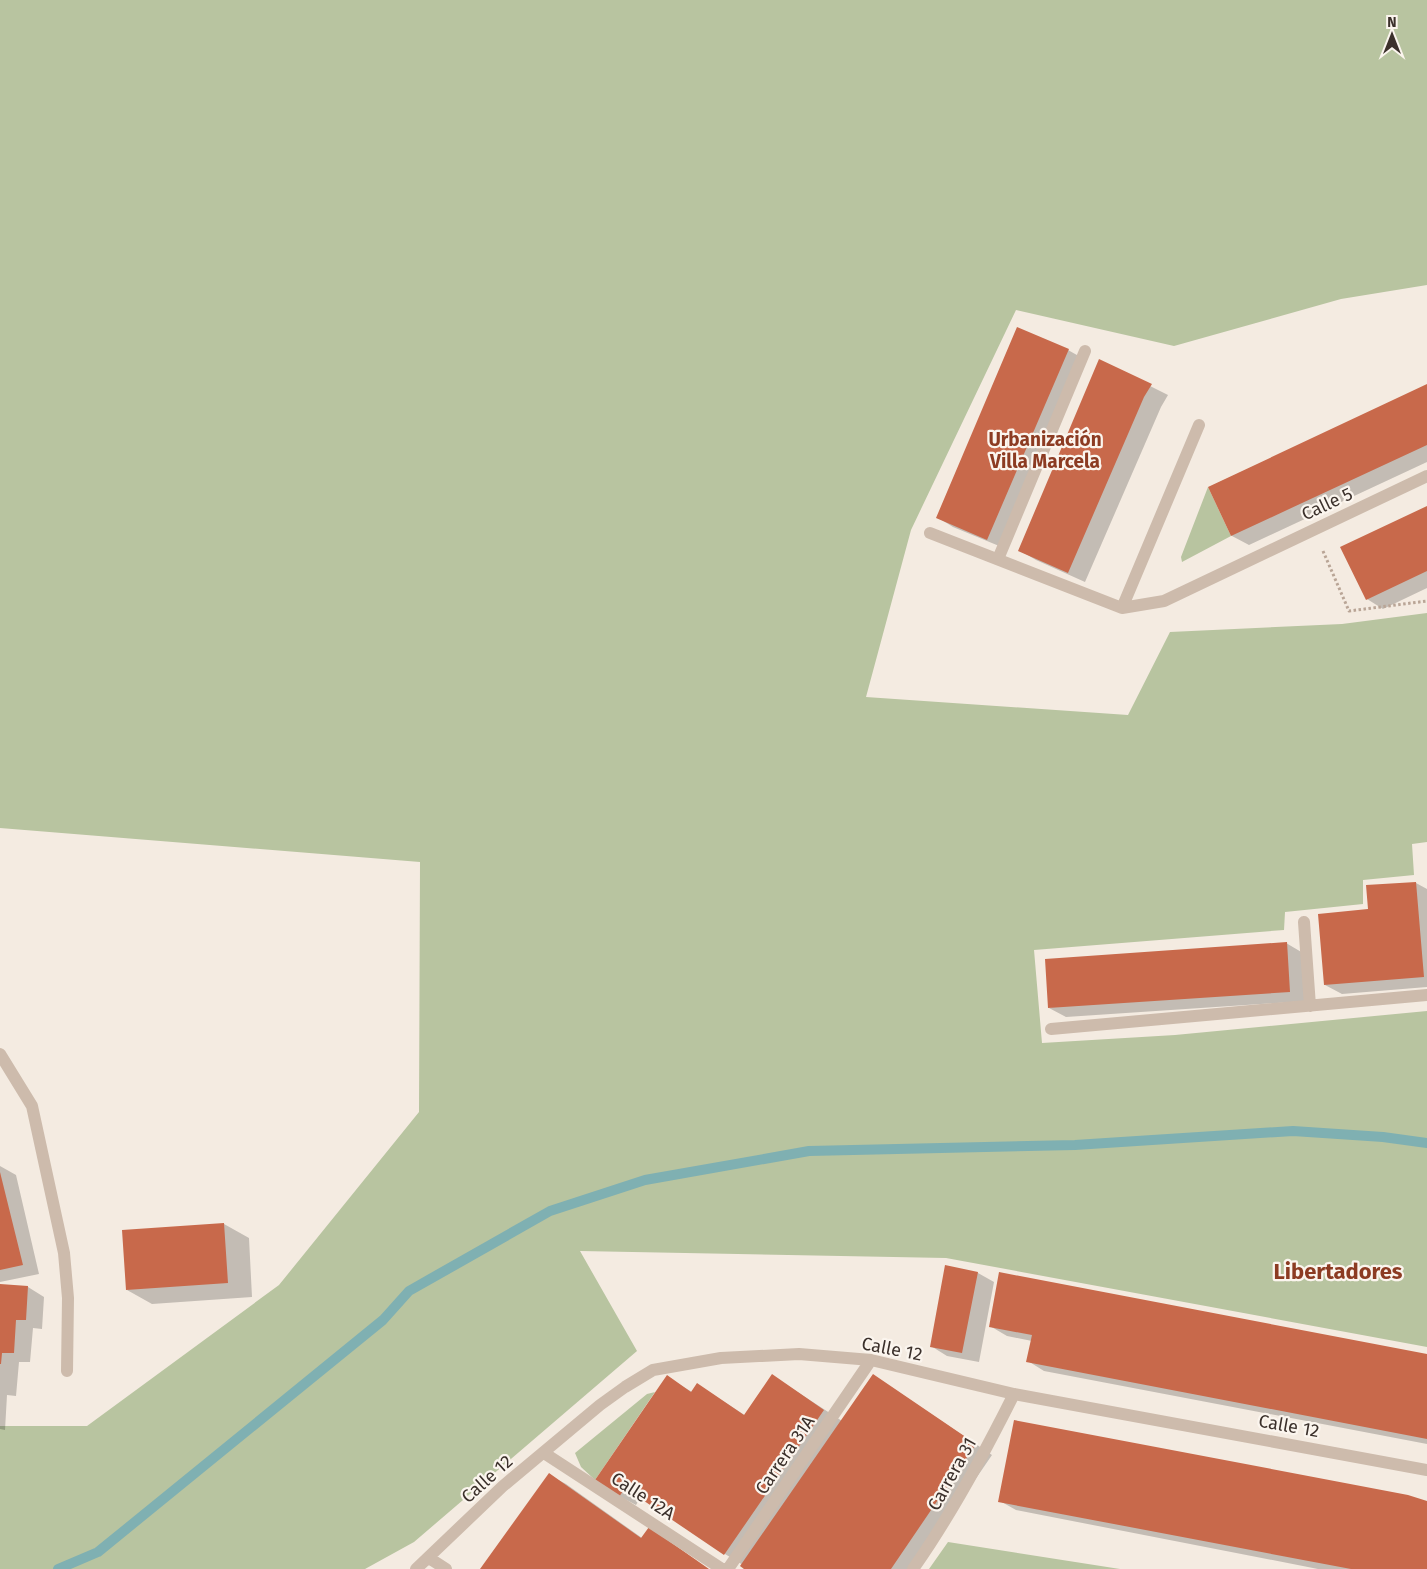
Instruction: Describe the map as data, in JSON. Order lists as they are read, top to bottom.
{
  "streets": {
    "street": [
      "Calle 5",
      "Calle 12",
      "Carrera 31A",
      "Carrera 31",
      "Calle 12A"
    ]
  },
  "crossings": [
    ["Calle 12", "Carrera 31A"],
    ["Calle 12", "Carrera 31"],
    ["Calle 12", "Calle 12A"]
  ],
  "districts": ["Urbanización Villa Marcela", "Libertadores"],
  "north": "top"
}
